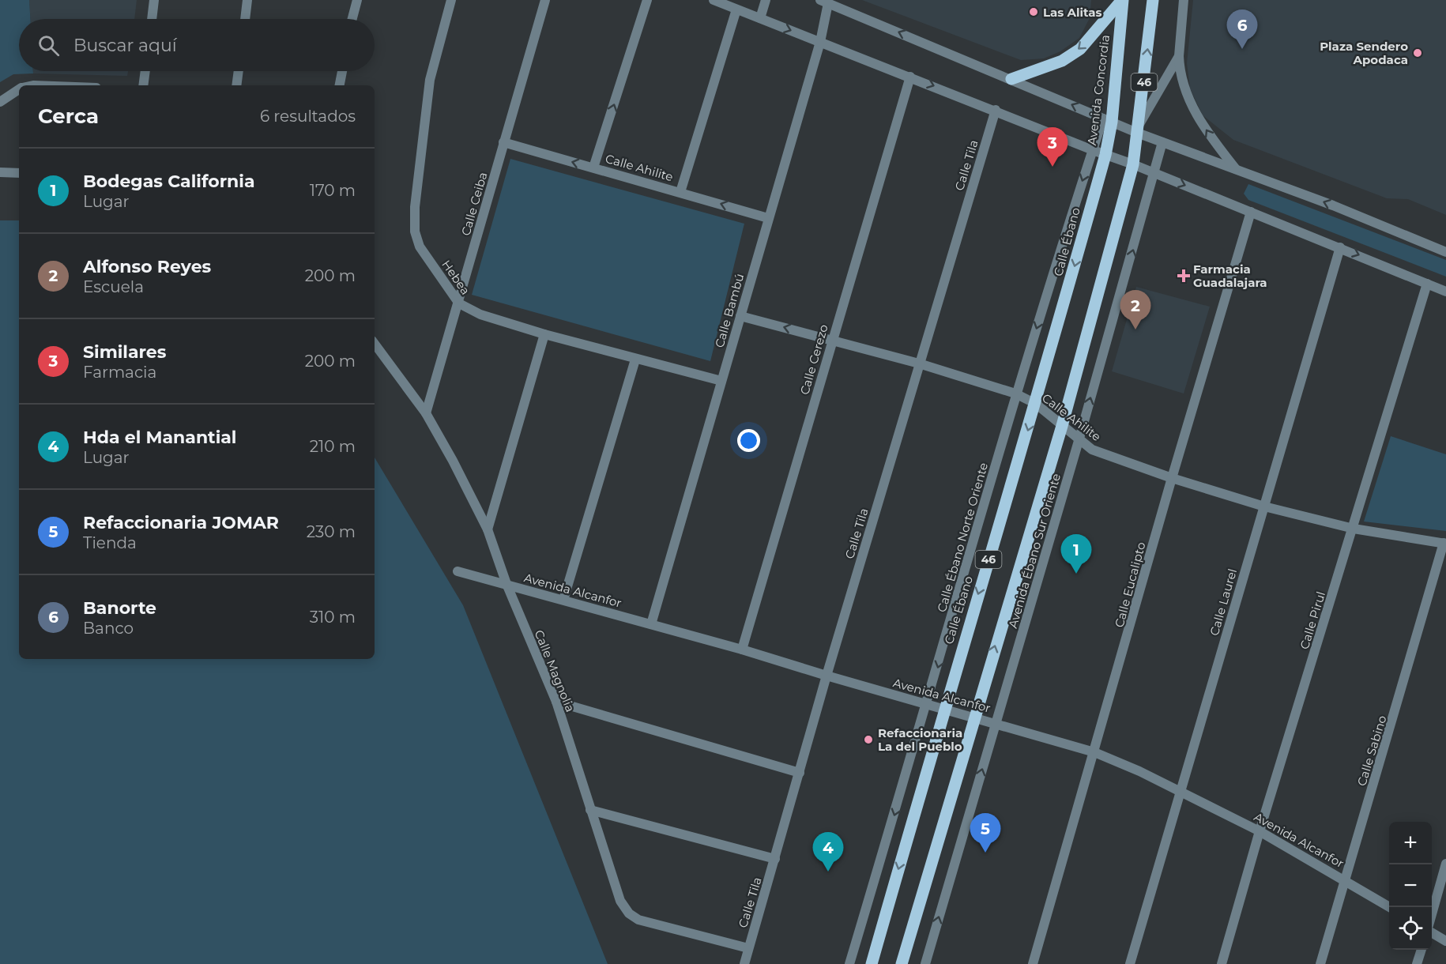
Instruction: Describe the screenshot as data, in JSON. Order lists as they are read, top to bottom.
{
  "streets": {
    "main road": ["46", "Avenida Concordia", "Calle Ébano"],
    "street": [
      "Calle Tila",
      "Calle Ahilite",
      "Calle Ceiba",
      "Hebea",
      "Calle Bambú",
      "Calle Cerezo",
      "Calle Ébano Norte Oriente",
      "Avenida Ébano Sur Oriente",
      "Calle Eucalipto",
      "Avenida Alcanfor",
      "Calle Laurel",
      "Calle Pirul",
      "Calle Magnolia",
      "Calle Sabino"
    ]
  },
  "crossings": [
    ["46", "Calle Ahilite"],
    ["46", "Avenida Alcanfor"],
    ["Avenida Concordia", "Calle Ébano"],
    ["Avenida Concordia", "Calle Ébano Norte Oriente"],
    ["Calle Tila", "Calle Ahilite"],
    ["Calle Tila", "Avenida Alcanfor"],
    ["Calle Tila", "Calle Magnolia"],
    ["Calle Ahilite", "Calle Ceiba"],
    ["Calle Ahilite", "Calle Ébano"],
    ["Calle Ahilite", "Calle Bambú"],
    ["Calle Ahilite", "Calle Cerezo"],
    ["Calle Ahilite", "Calle Ébano Norte Oriente"],
    ["Calle Ahilite", "Avenida Ébano Sur Oriente"],
    ["Calle Ahilite", "Calle Eucalipto"],
    ["Calle Ahilite", "Calle Laurel"],
    ["Calle Ahilite", "Calle Pirul"],
    ["Calle Ahilite", "Calle Sabino"],
    ["Calle Ceiba", "Hebea"],
    ["Calle Ceiba", "Calle Magnolia"],
    ["Calle Ébano", "Avenida Alcanfor"],
    ["Hebea", "Calle Bambú"],
    ["Calle Bambú", "Avenida Alcanfor"],
    ["Calle Cerezo", "Avenida Alcanfor"],
    ["Calle Ébano Norte Oriente", "Avenida Alcanfor"],
    ["Avenida Ébano Sur Oriente", "Avenida Alcanfor"],
    ["Calle Eucalipto", "Avenida Alcanfor"],
    ["Avenida Alcanfor", "Calle Laurel"],
    ["Avenida Alcanfor", "Calle Pirul"],
    ["Avenida Alcanfor", "Calle Magnolia"],
    ["Avenida Alcanfor", "Calle Sabino"]
  ],
  "one_way": ["Calle Ébano Norte Oriente", "Avenida Ébano Sur Oriente"],
  "places": {
    "other": ["Las Alitas", "Plaza Sendero Apodaca", "Refaccionaria La del Pueblo"],
    "health": ["Farmacia Guadalajara"]
  },
  "page": {
    "pins": [
      "6",
      "3",
      "2",
      "1",
      "5",
      "4"
    ],
    "search": "Buscar aquí",
    "heading": ["Cerca", "6 resultados"],
    "list": [
      {
        "mark": "1",
        "name": "Bodegas California",
        "note": "Lugar",
        "value": "170 m"
      },
      {
        "mark": "2",
        "name": "Alfonso Reyes",
        "note": "Escuela",
        "value": "200 m"
      },
      {
        "mark": "3",
        "name": "Similares",
        "note": "Farmacia",
        "value": "200 m"
      },
      {
        "mark": "4",
        "name": "Hda el Manantial",
        "note": "Lugar",
        "value": "210 m"
      },
      {
        "mark": "5",
        "name": "Refaccionaria JOMAR",
        "note": "Tienda",
        "value": "230 m"
      },
      {
        "mark": "6",
        "name": "Banorte",
        "note": "Banco",
        "value": "310 m"
      }
    ],
    "map_buttons": ["+", "−"]
  }
}
